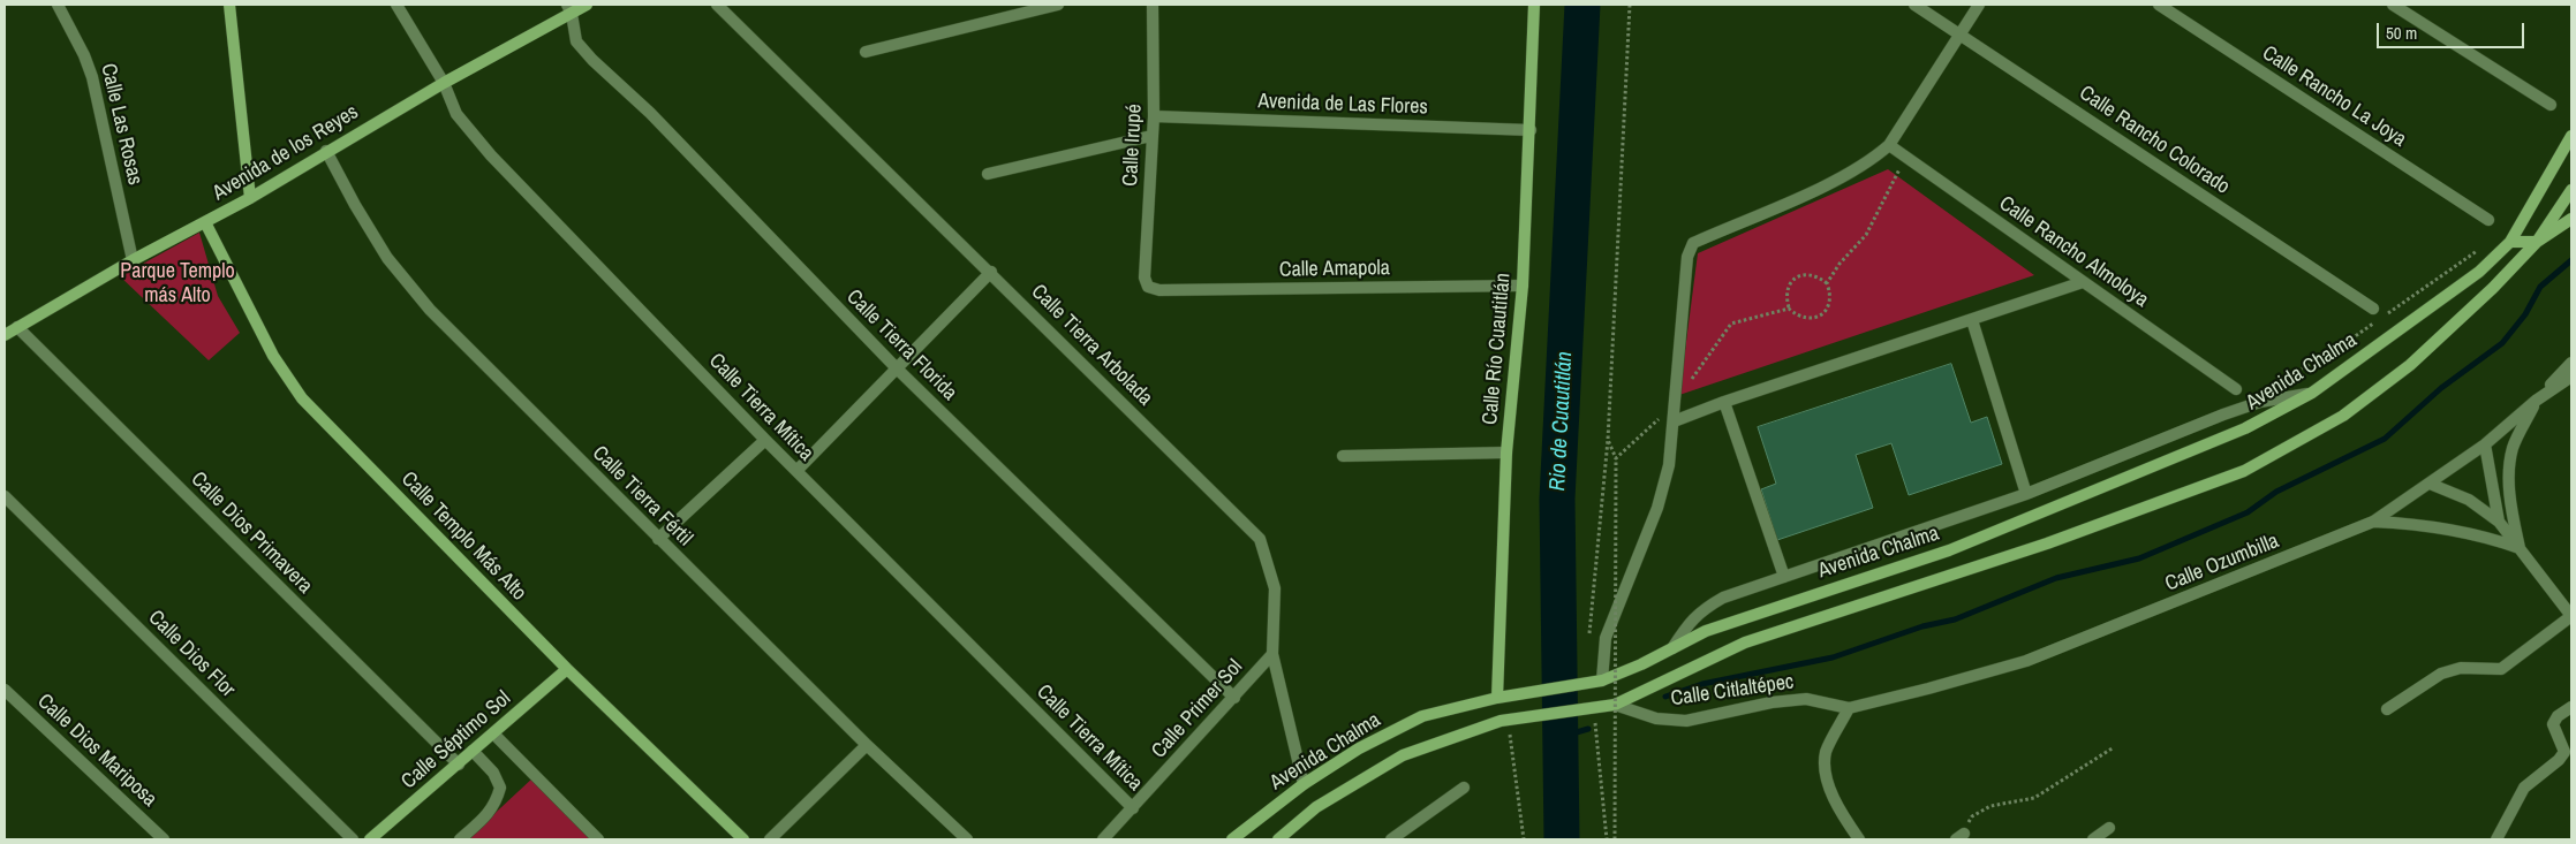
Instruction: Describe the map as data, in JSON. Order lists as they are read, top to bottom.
{
  "streets": {
    "main road": [
      "Avenida de los Reyes",
      "Calle Río Cuautitlán",
      "Avenida Chalma",
      "Calle Templo Más Alto",
      "Calle Séptimo Sol"
    ],
    "street": [
      "Calle Rancho La Joya",
      "Avenida de Las Flores",
      "Calle Las Rosas",
      "Calle Rancho Colorado",
      "Calle Irupé",
      "Calle Rancho Almoloya",
      "Calle Amapola",
      "Calle Tierra Florida",
      "Calle Tierra Arbolada",
      "Calle Tierra Mítica",
      "Calle Tierra Fértil",
      "Calle Dios Primavera",
      "Calle Ozumbilla",
      "Calle Dios Flor",
      "Calle Citlaltépec",
      "Calle Primer Sol",
      "Calle Dios Mariposa"
    ]
  },
  "crossings": [
    ["Avenida de Las Flores", "Calle Irupé"],
    ["Avenida de Las Flores", "Calle Río Cuautitlán"],
    ["Calle Las Rosas", "Avenida de los Reyes"],
    ["Calle Irupé", "Calle Amapola"],
    ["Avenida de los Reyes", "Calle Tierra Florida"],
    ["Avenida de los Reyes", "Calle Tierra Mítica"],
    ["Avenida de los Reyes", "Calle Tierra Fértil"],
    ["Avenida de los Reyes", "Calle Dios Primavera"],
    ["Avenida de los Reyes", "Calle Templo Más Alto"],
    ["Calle Amapola", "Calle Río Cuautitlán"],
    ["Calle Tierra Florida", "Calle Primer Sol"],
    ["Calle Tierra Arbolada", "Avenida Chalma"],
    ["Calle Tierra Arbolada", "Calle Primer Sol"],
    ["Calle Río Cuautitlán", "Avenida Chalma"],
    ["Avenida Chalma", "Calle Citlaltépec"],
    ["Calle Tierra Mítica", "Calle Primer Sol"],
    ["Calle Dios Primavera", "Calle Séptimo Sol"],
    ["Calle Templo Más Alto", "Calle Séptimo Sol"],
    ["Calle Ozumbilla", "Calle Citlaltépec"]
  ],
  "water": ["Rio de Cuautitlán"],
  "parks": ["Parque Templo más Alto"],
  "scale_bar": "50 m"
}
